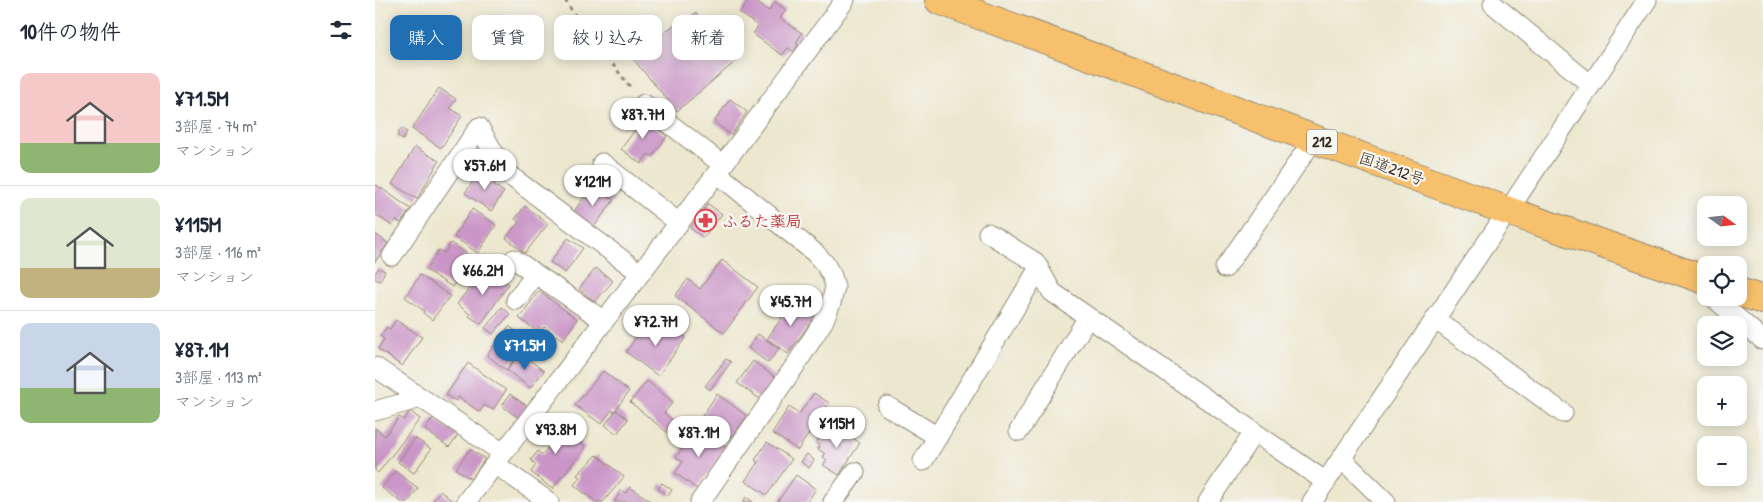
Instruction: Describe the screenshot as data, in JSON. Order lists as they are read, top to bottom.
{
  "streets": {
    "highway": ["212", "国道212号"]
  },
  "places": {
    "pharmacy": ["ふるた薬局"]
  },
  "north": "right",
  "page": {
    "heading": "10件の物件",
    "chip": [
      "購入",
      "賃貸",
      "絞り込み",
      "新着"
    ],
    "list": [
      {
        "name": "¥71.5M",
        "note": "3部屋 · 74 m² · マンション"
      },
      {
        "name": "¥115M",
        "note": "3部屋 · 116 m² · マンション"
      },
      {
        "name": "¥87.1M",
        "note": "3部屋 · 113 m² · マンション"
      }
    ],
    "price": [
      "¥87.7M",
      "¥57.6M",
      "¥121M",
      "¥66.2M",
      "¥45.7M",
      "¥72.7M",
      "¥71.5M",
      "¥115M",
      "¥93.8M",
      "¥87.1M"
    ],
    "map_buttons": ["+", "−"]
  }
}
